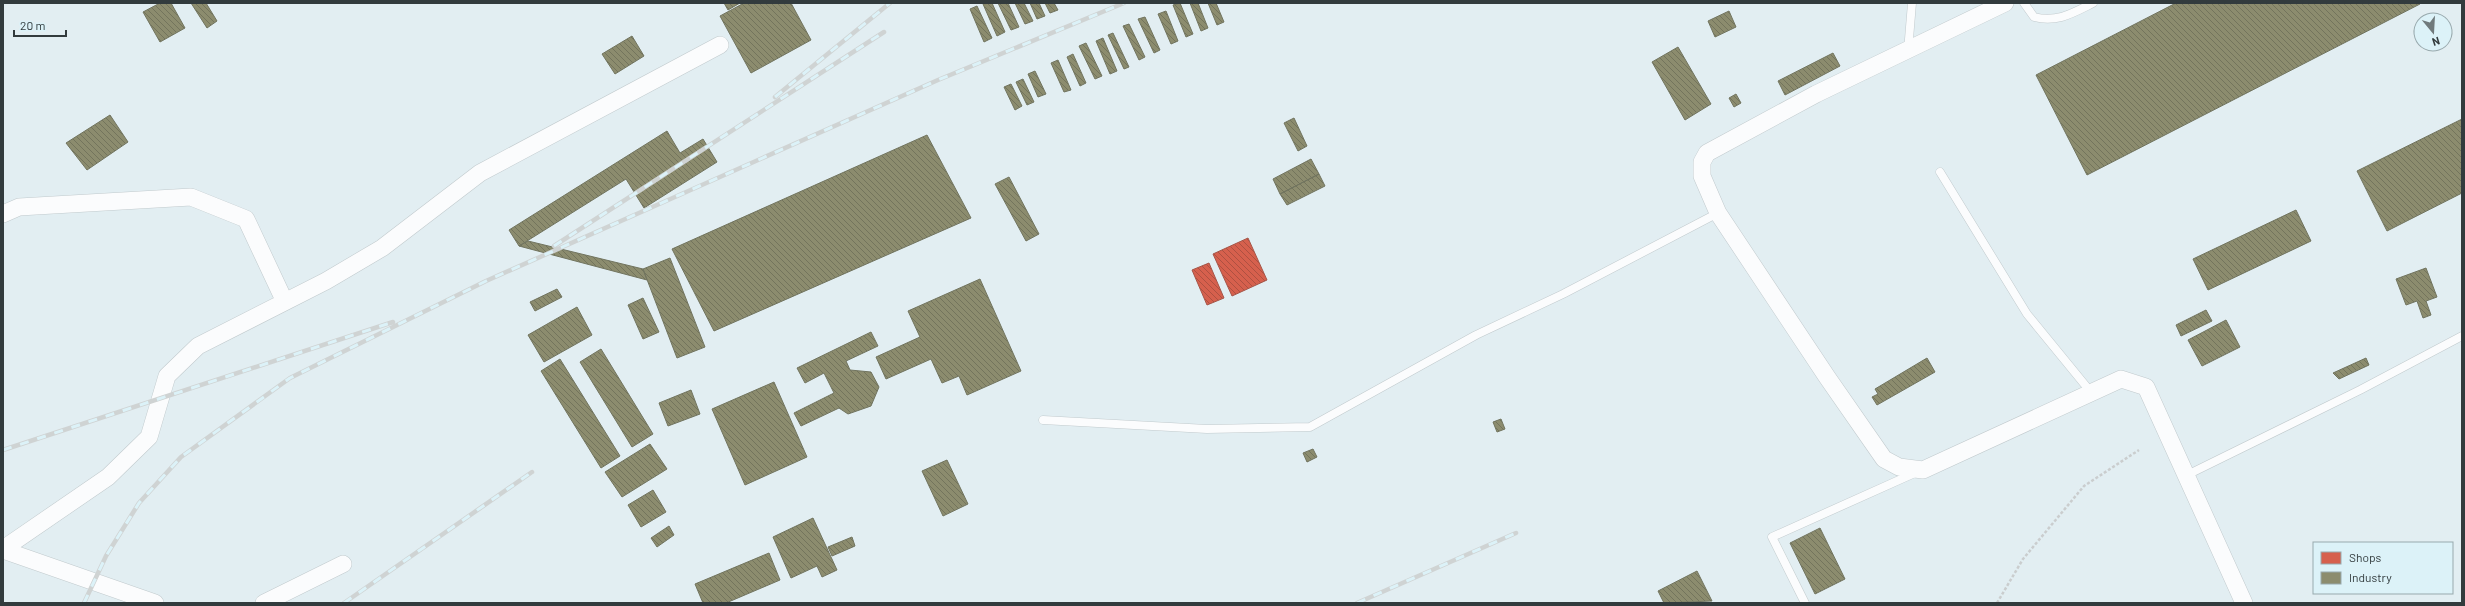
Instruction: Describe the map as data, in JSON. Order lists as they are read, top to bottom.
{
  "legend": ["Shops", "Industry"],
  "scale_bar": "20 m",
  "north": "bottom"
}
